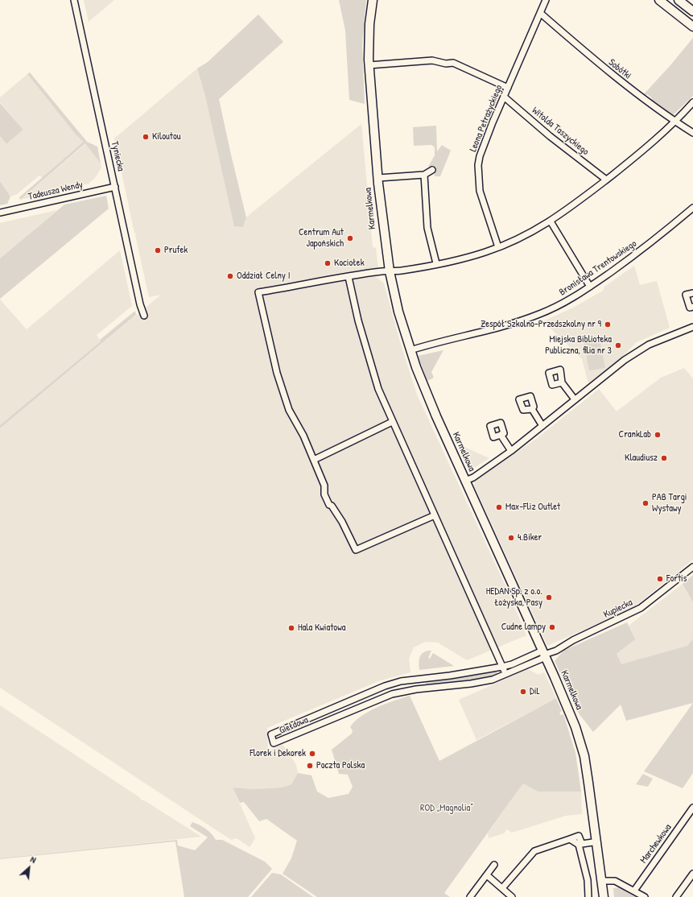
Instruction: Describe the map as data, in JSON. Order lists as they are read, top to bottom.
{
  "streets": {
    "street": [
      "Sobótki",
      "Leona Petrażyckiego",
      "Witolda Taszyckiego",
      "Tyniecka",
      "Tadeusza Wendy",
      "Karmelkowa",
      "Bronisława Trentowskiego",
      "Kupiecka",
      "Giełdowa",
      "Marchewkowa"
    ]
  },
  "crossings": [
    ["Sobótki", "Leona Petrażyckiego"],
    ["Leona Petrażyckiego", "Witolda Taszyckiego"],
    ["Tyniecka", "Tadeusza Wendy"],
    ["Karmelkowa", "Bronisława Trentowskiego"],
    ["Karmelkowa", "Kupiecka"],
    ["Karmelkowa", "Giełdowa"],
    ["Kupiecka", "Giełdowa"]
  ],
  "parks": ["ROD „Magnolia”"],
  "places": [
    "Kiloutou",
    "Centrum Aut Japońskich",
    "Prufek",
    "Kociołek",
    "Oddział Celny I",
    "Zespół Szkolno-Przedszkolny nr 9",
    "Miejska Biblioteka Publiczna, filia nr 3",
    "CrankLab",
    "Klaudiusz",
    "PAB Targi Wystawy",
    "Max-Fliz Outlet",
    "4.Biker",
    "Fortis",
    "HEDAN Sp. z o.o. Łożyska, Pasy",
    "Cudne lampy",
    "Hala Kwiatowa",
    "DiL",
    "Florek i Dekorek",
    "Poczta Polska"
  ],
  "north": "top right"
}
